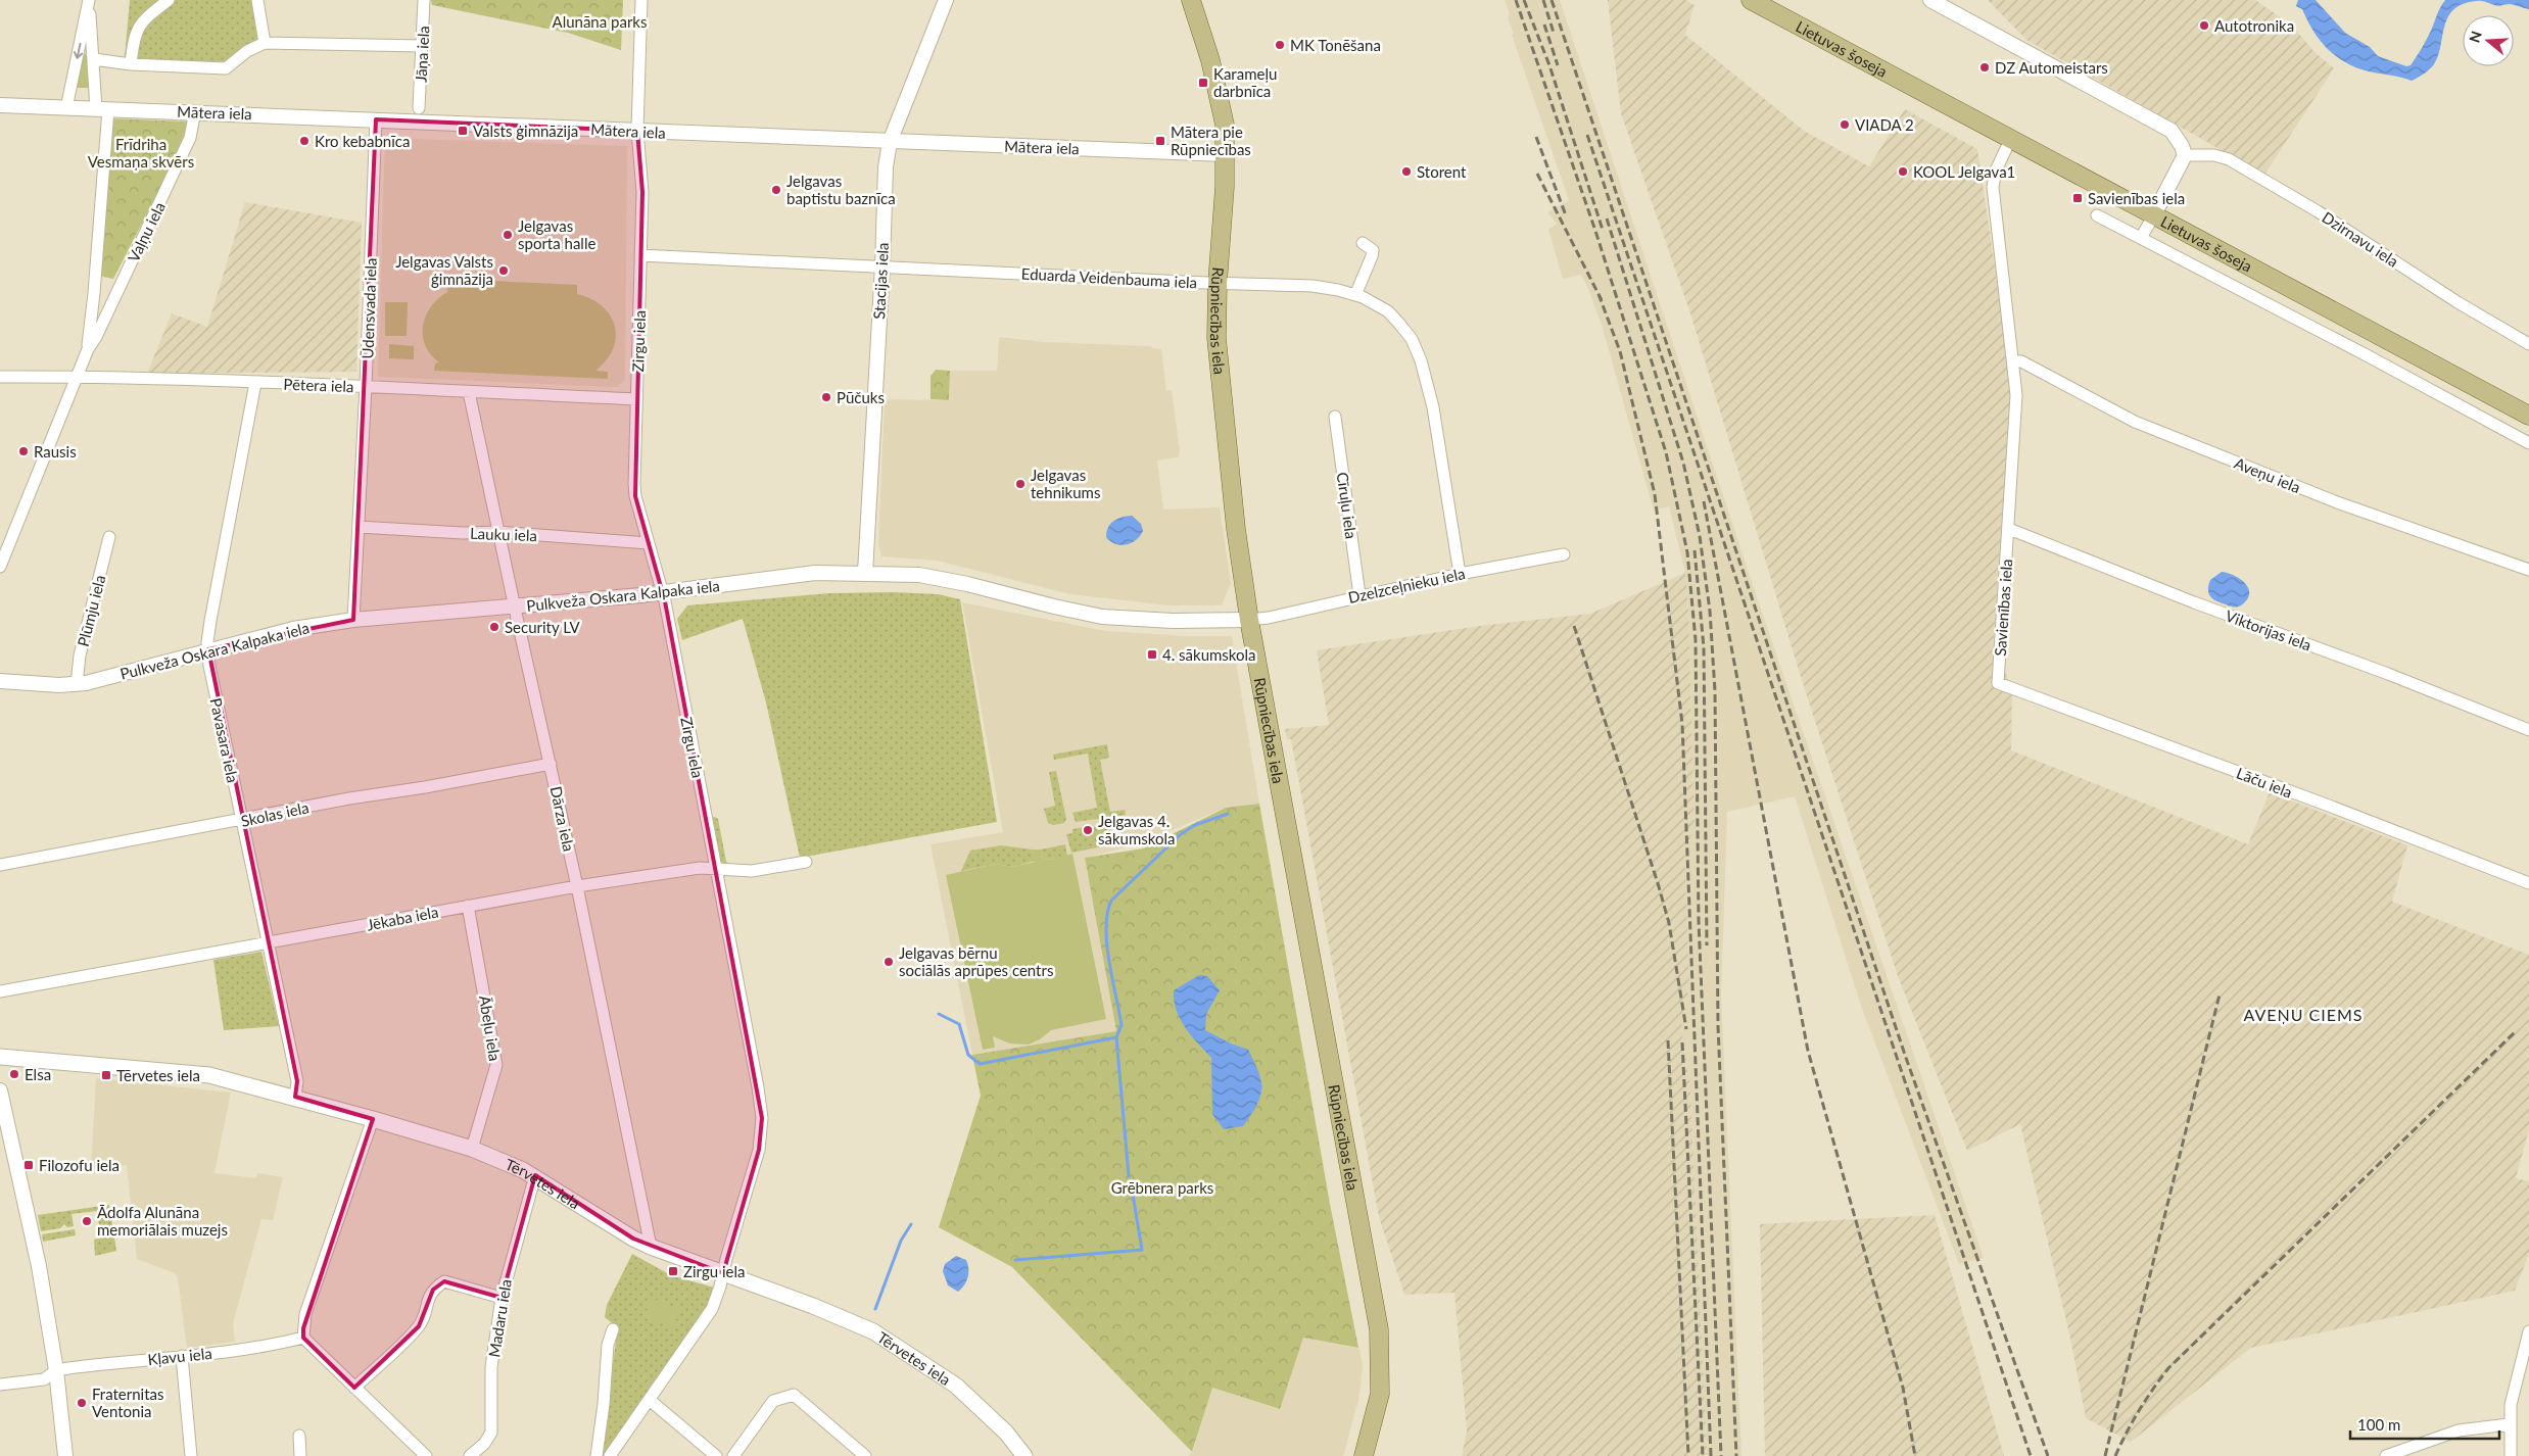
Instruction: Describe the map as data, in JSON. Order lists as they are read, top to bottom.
{
  "streets": {
    "main road": ["Lietuvas šoseja", "Rūpniecības iela", "Tērvetes iela"],
    "street": [
      "Jāņa iela",
      "Mātera iela",
      "Vaļņu iela",
      "Dzirnavu iela",
      "Eduarda Veidenbauma iela",
      "Stacijas iela",
      "Ūdensvada iela",
      "Zirgu iela",
      "Pētera iela",
      "Aveņu iela",
      "Cīruļu iela",
      "Lauku iela",
      "Dzelzceļnieku iela",
      "Pulkveža Oskara Kalpaka iela",
      "Savienības iela",
      "Plūmju iela",
      "Viktorijas iela",
      "Pavasara iela",
      "Lāču iela",
      "Skolas iela",
      "Dārza iela",
      "Jēkaba iela",
      "Ābeļu iela",
      "Madaru iela",
      "Kļavu iela"
    ]
  },
  "crossings": [
    ["Lietuvas šoseja", "Savienības iela"],
    ["Mātera iela", "Vaļņu iela"],
    ["Mātera iela", "Stacijas iela"],
    ["Mātera iela", "Ūdensvada iela"],
    ["Mātera iela", "Rūpniecības iela"],
    ["Mātera iela", "Zirgu iela"],
    ["Vaļņu iela", "Pētera iela"],
    ["Eduarda Veidenbauma iela", "Stacijas iela"],
    ["Eduarda Veidenbauma iela", "Rūpniecības iela"],
    ["Eduarda Veidenbauma iela", "Zirgu iela"],
    ["Eduarda Veidenbauma iela", "Dzelzceļnieku iela"],
    ["Stacijas iela", "Pulkveža Oskara Kalpaka iela"],
    ["Ūdensvada iela", "Pētera iela"],
    ["Ūdensvada iela", "Lauku iela"],
    ["Ūdensvada iela", "Pulkveža Oskara Kalpaka iela"],
    ["Rūpniecības iela", "Dzelzceļnieku iela"],
    ["Rūpniecības iela", "Pulkveža Oskara Kalpaka iela"],
    ["Zirgu iela", "Pētera iela"],
    ["Zirgu iela", "Lauku iela"],
    ["Zirgu iela", "Pulkveža Oskara Kalpaka iela"],
    ["Zirgu iela", "Jēkaba iela"],
    ["Zirgu iela", "Tērvetes iela"],
    ["Pētera iela", "Pavasara iela"],
    ["Pētera iela", "Dārza iela"],
    ["Aveņu iela", "Savienības iela"],
    ["Cīruļu iela", "Dzelzceļnieku iela"],
    ["Lauku iela", "Dārza iela"],
    ["Dzelzceļnieku iela", "Pulkveža Oskara Kalpaka iela"],
    ["Pulkveža Oskara Kalpaka iela", "Plūmju iela"],
    ["Pulkveža Oskara Kalpaka iela", "Pavasara iela"],
    ["Pulkveža Oskara Kalpaka iela", "Dārza iela"],
    ["Savienības iela", "Viktorijas iela"],
    ["Savienības iela", "Lāču iela"],
    ["Pavasara iela", "Skolas iela"],
    ["Pavasara iela", "Jēkaba iela"],
    ["Pavasara iela", "Tērvetes iela"],
    ["Skolas iela", "Dārza iela"],
    ["Dārza iela", "Jēkaba iela"],
    ["Dārza iela", "Tērvetes iela"],
    ["Jēkaba iela", "Ābeļu iela"],
    ["Ābeļu iela", "Tērvetes iela"],
    ["Tērvetes iela", "Madaru iela"]
  ],
  "districts": ["AVEŅU CIEMS"],
  "parks": ["Alunāna parks", "Frīdriha Vesmaņa skvērs", "Grēbnera parks"],
  "places": {
    "other": [
      "Autotronika",
      "MK Tonēšana",
      "DZ Automeistars",
      "VIADA 2",
      "Kro kebabnīca",
      "Storent",
      "KOOL Jelgava1",
      "Jelgavas baptistu baznīca",
      "Jelgavas sporta halle",
      "Jelgavas Valsts ģimnāzija",
      "Pūčuks",
      "Rausis",
      "Jelgavas tehnikums",
      "Security LV",
      "Jelgavas 4. sākumskola",
      "Jelgavas bērnu sociālās aprūpes centrs",
      "Elsa",
      "Ādolfa Alunāna memoriālais muzejs",
      "Fraternitas Ventonia"
    ],
    "transit": [
      "Karameļu darbnīca",
      "Valsts ģimnāzija",
      "Mātera pie Rūpniecības",
      "Savienības iela",
      "4. sākumskola",
      "Tērvetes iela",
      "Filozofu iela",
      "Zirgu iela"
    ]
  },
  "scale_bar": "100 m",
  "north": "left"
}
